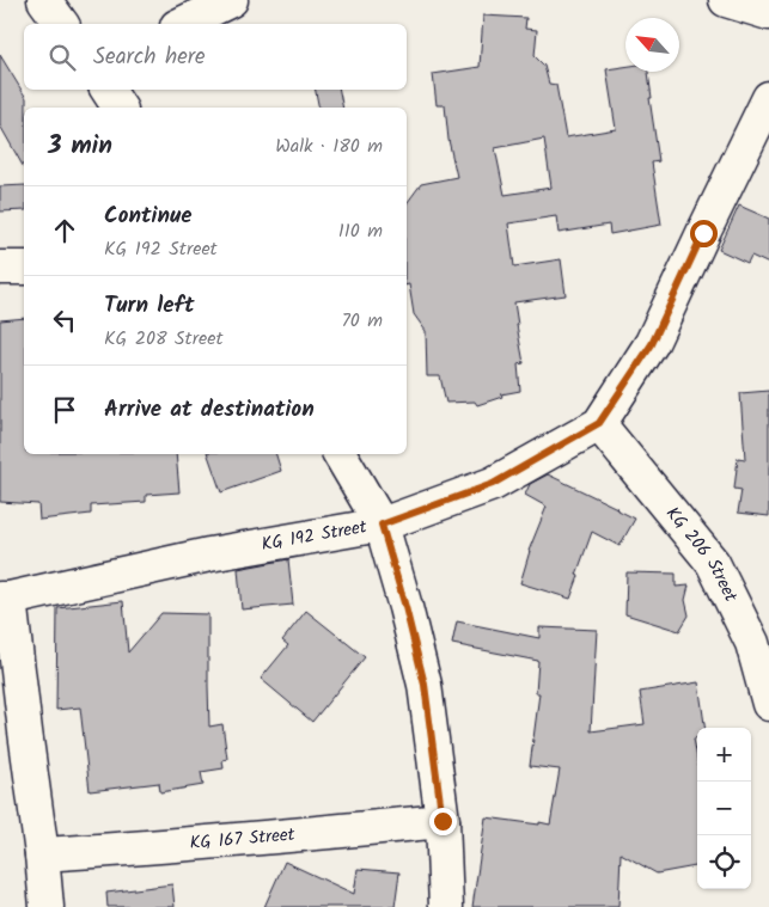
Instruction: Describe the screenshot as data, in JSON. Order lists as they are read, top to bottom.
{
  "streets": {
    "street": ["KG 192 Street", "KG 206 Street", "KG 167 Street"]
  },
  "crossings": [
    ["KG 192 Street", "KG 206 Street"]
  ],
  "north": "top left",
  "page": {
    "search": "Search here",
    "heading": ["3 min", "Walk · 180 m"],
    "list": [
      ["Continue", "KG 192 Street", "110 m"],
      ["Turn left", "KG 208 Street", "70 m"],
      "Arrive at destination"
    ],
    "map_buttons": ["+", "−"]
  }
}
